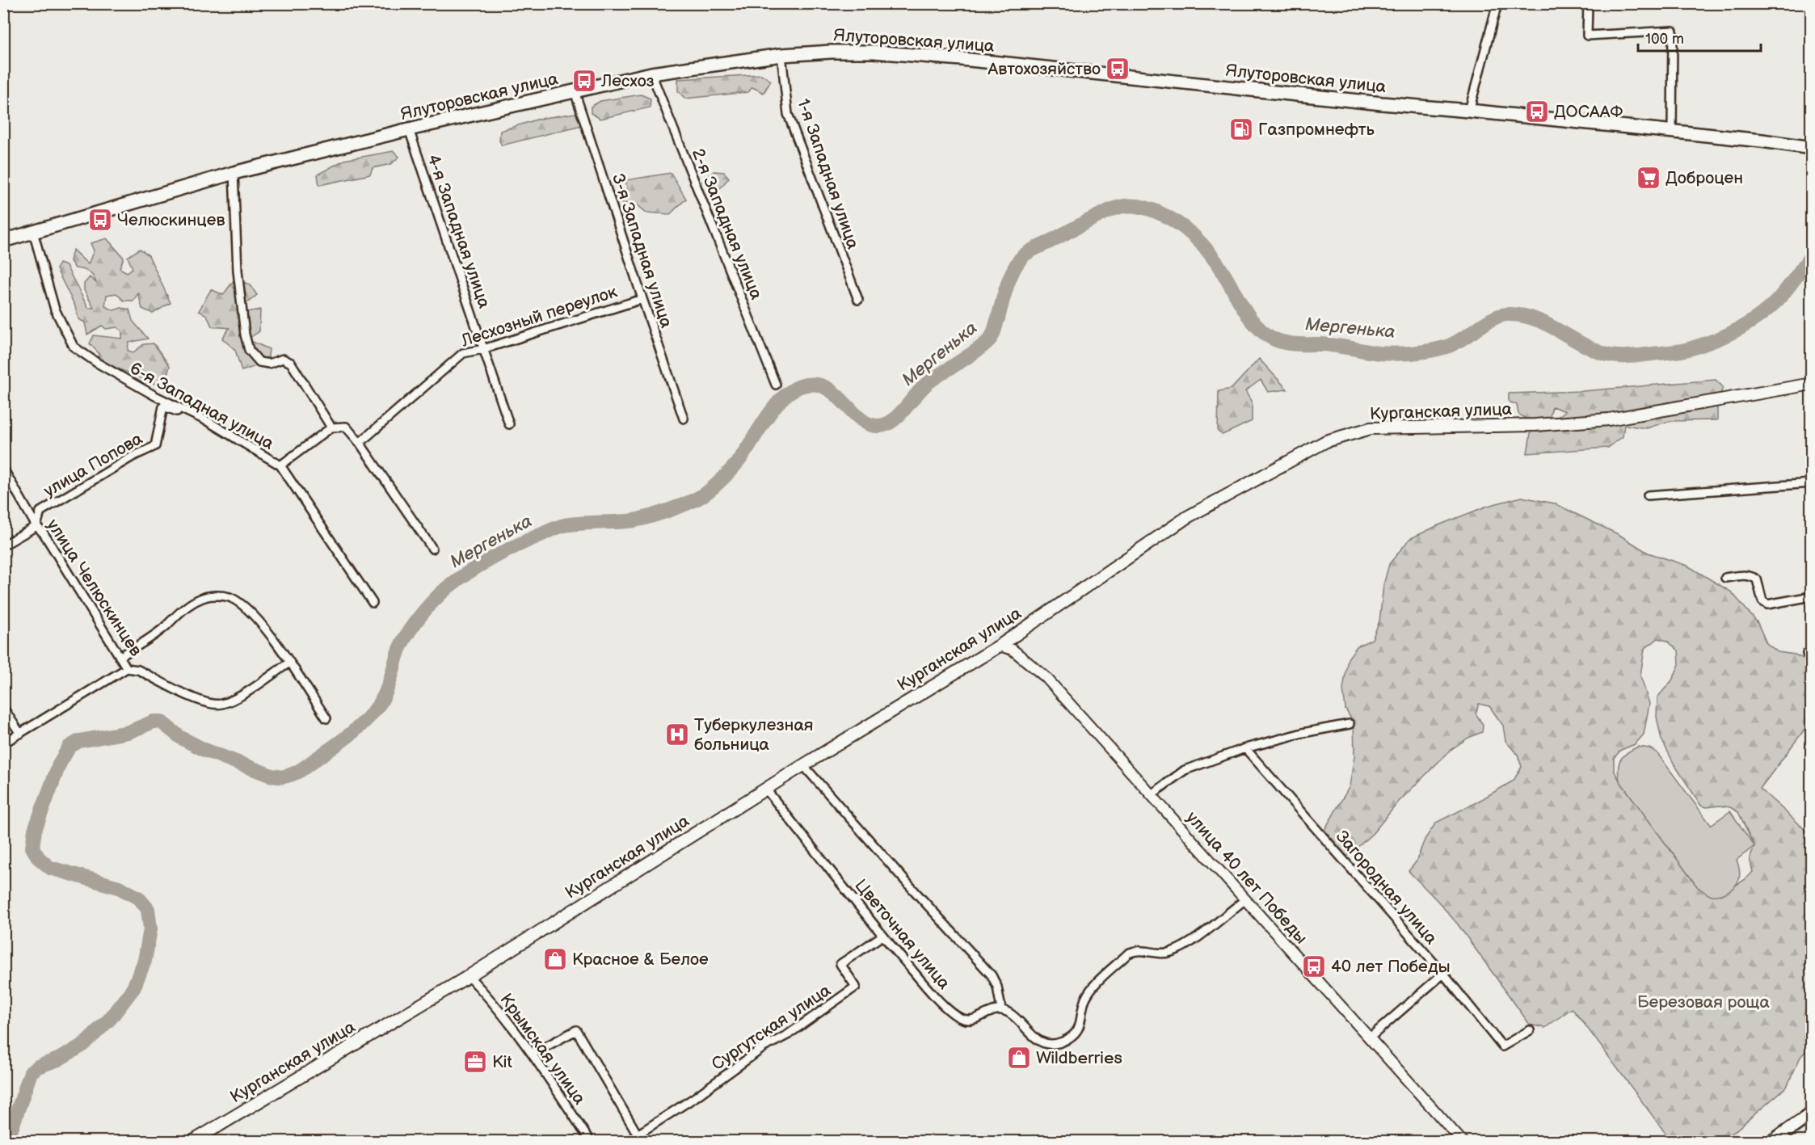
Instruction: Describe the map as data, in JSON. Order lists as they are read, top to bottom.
{
  "streets": {
    "main road": ["Ялуторовская улица", "Курганская улица"],
    "street": [
      "1-я Западная улица",
      "2-я Западная улица",
      "4-я Западная улица",
      "3-я Западная улица",
      "Лесхозный переулок",
      "6-я Западная улица",
      "улица Попова",
      "улица Челюскинцев",
      "улица 40 лет Победы",
      "Загородная улица",
      "Цветочная улица",
      "Сургутская улица",
      "Крымская улица"
    ]
  },
  "crossings": [
    ["Ялуторовская улица", "1-я Западная улица"],
    ["Ялуторовская улица", "2-я Западная улица"],
    ["Ялуторовская улица", "4-я Западная улица"],
    ["Ялуторовская улица", "3-я Западная улица"],
    ["Ялуторовская улица", "6-я Западная улица"],
    ["4-я Западная улица", "Лесхозный переулок"],
    ["3-я Западная улица", "Лесхозный переулок"],
    ["6-я Западная улица", "улица Попова"],
    ["Курганская улица", "улица 40 лет Победы"],
    ["Курганская улица", "Цветочная улица"],
    ["Курганская улица", "Крымская улица"],
    ["улица Попова", "улица Челюскинцев"],
    ["Цветочная улица", "Сургутская улица"]
  ],
  "water": ["Мергенька"],
  "parks": ["Березовая роща"],
  "places": {
    "bus stop": [
      "Автохозяйство",
      "Лесхоз",
      "ДОСААФ",
      "Челюскинцев",
      "40 лет Победы"
    ],
    "fuel station": ["Газпромнефть"],
    "supermarket": ["Доброцен"],
    "hospital": ["Туберкулезная больница"],
    "shop": ["Красное & Белое", "Wildberries"],
    "office": ["Kit"]
  },
  "scale_bar": "100 m"
}
